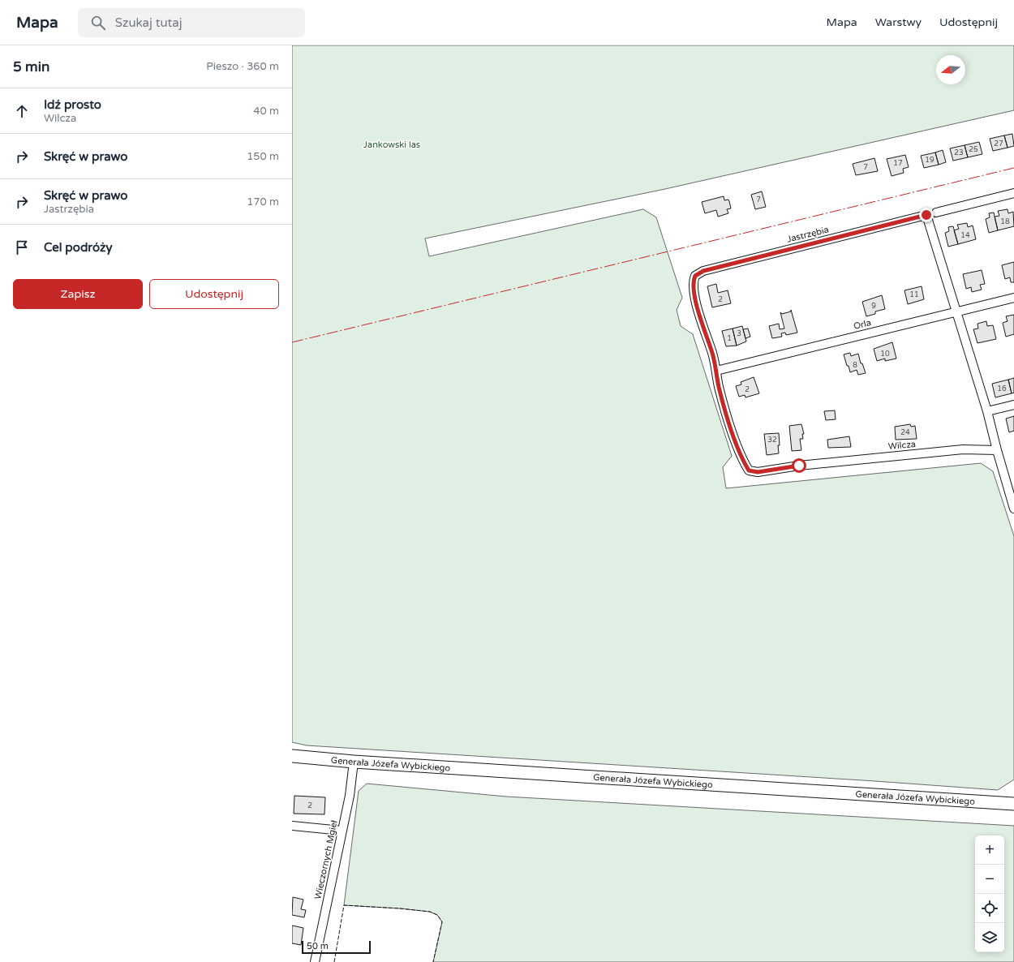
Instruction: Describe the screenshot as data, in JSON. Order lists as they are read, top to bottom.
{
  "streets": {
    "main road": ["Generała Józefa Wybickiego"],
    "street": [
      "Jastrzębia",
      "Orla",
      "Wilcza",
      "Wieczornych Mgieł"
    ]
  },
  "crossings": [
    ["Jastrzębia", "Orla"],
    ["Jastrzębia", "Wilcza"],
    ["Orla", "Wilcza"],
    ["Generała Józefa Wybickiego", "Wieczornych Mgieł"]
  ],
  "parks": ["Jankowski las"],
  "house_numbers": [
    "27",
    "25",
    "23",
    "19",
    "17",
    "7",
    "7",
    "18",
    "14",
    "11",
    "2",
    "9",
    "3",
    "1",
    "10",
    "8",
    "16",
    "2",
    "24",
    "32",
    "2"
  ],
  "scale_bar": "50 m",
  "north": "left",
  "page": {
    "header": "Mapa",
    "search": "Szukaj tutaj",
    "nav": ["Mapa", "Warstwy", "Udostępnij"],
    "heading": ["5 min", "Pieszo · 360 m"],
    "list": [
      ["Idź prosto", "Wilcza", "40 m"],
      ["Skręć w prawo", "150 m"],
      ["Skręć w prawo", "Jastrzębia", "170 m"],
      "Cel podróży"
    ],
    "buttons": ["Zapisz", "Udostępnij"],
    "map_buttons": ["+", "−"],
    "scale": "50 m"
  }
}
